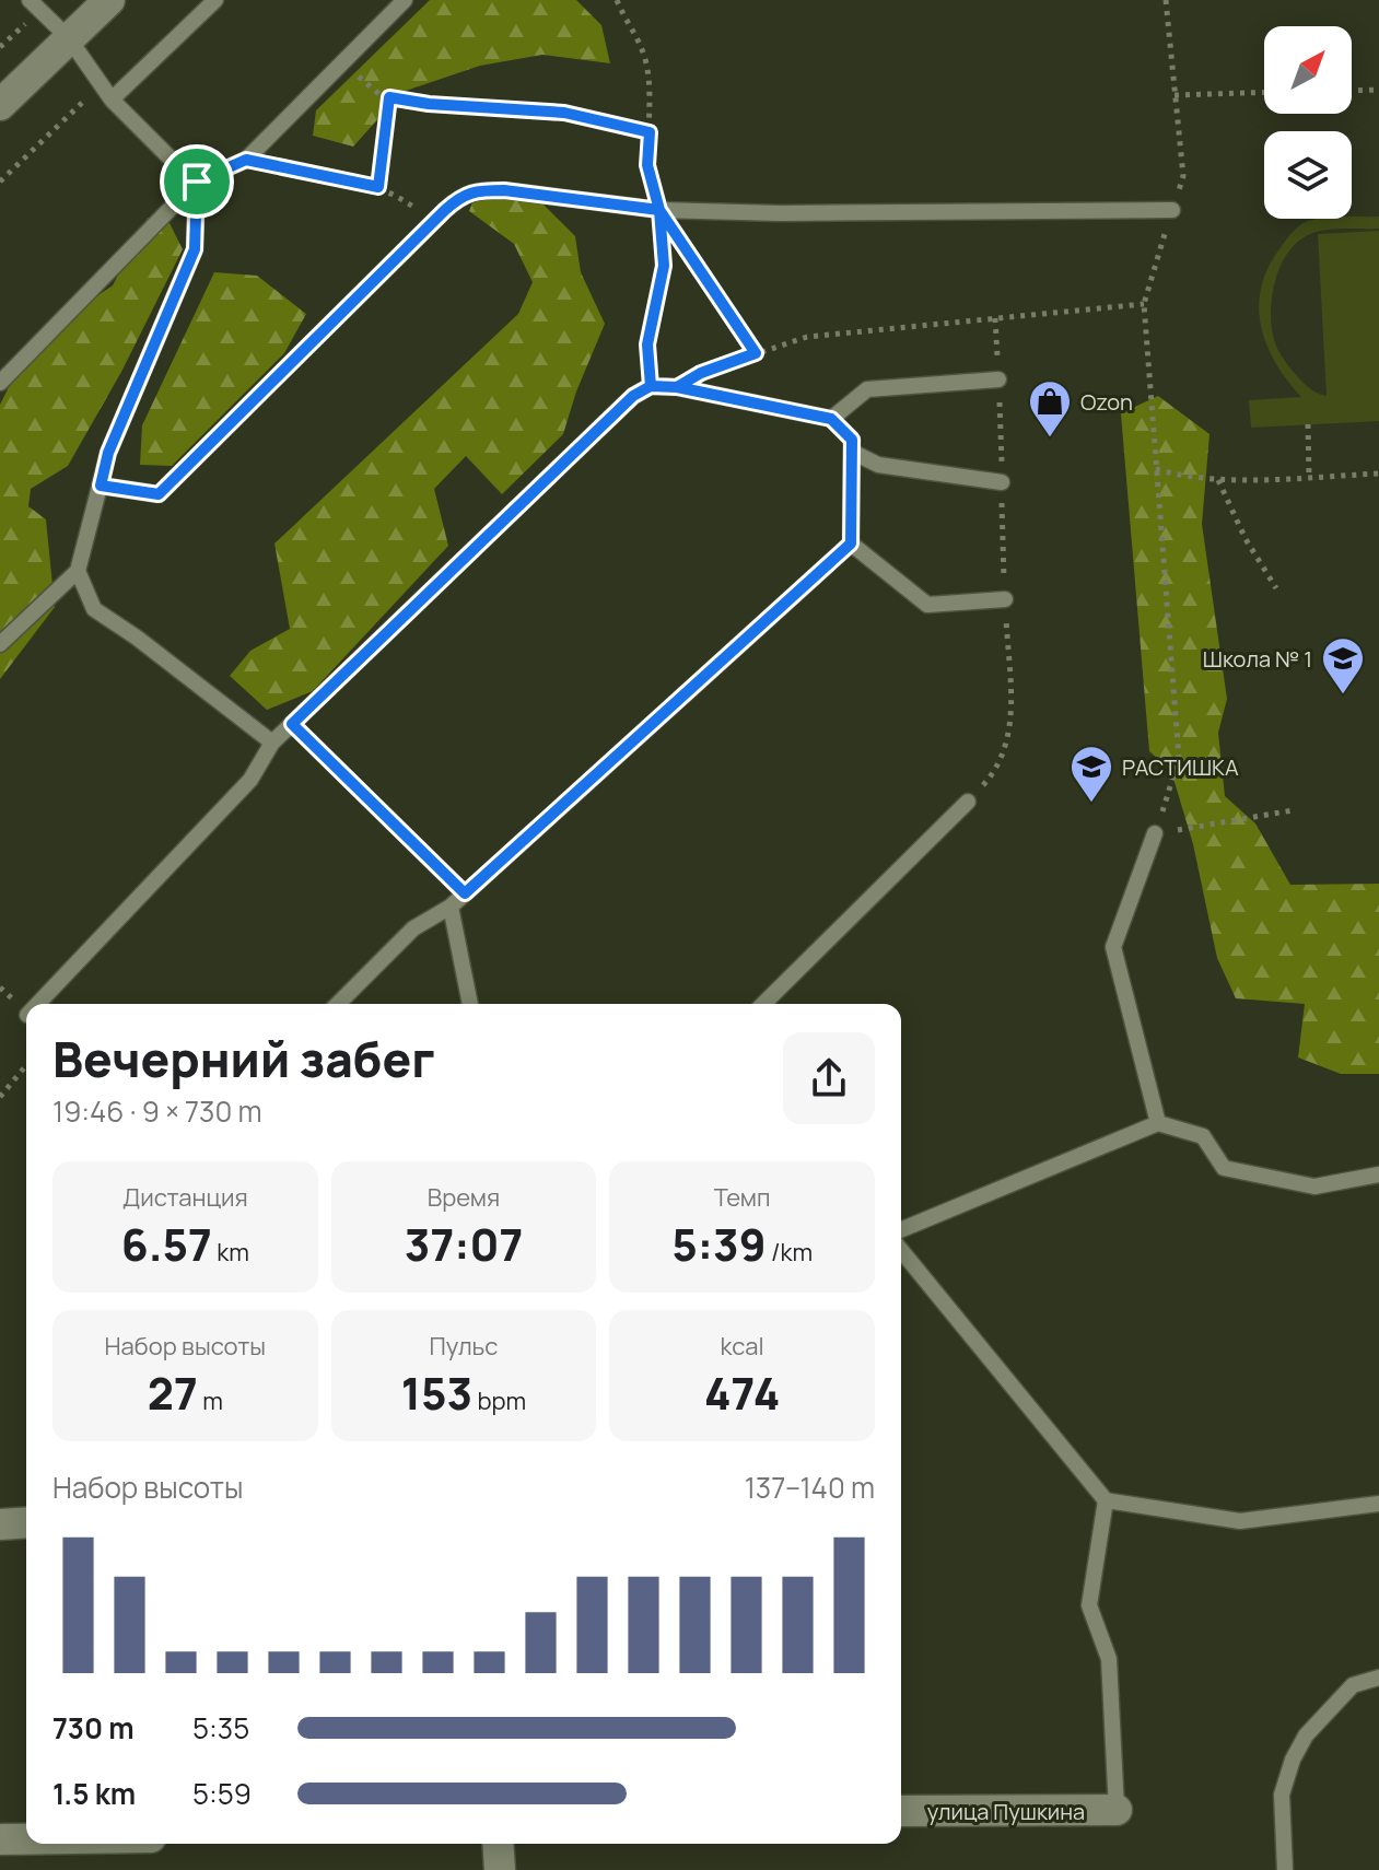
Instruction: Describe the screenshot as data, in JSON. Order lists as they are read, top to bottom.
{
  "streets": {
    "street": ["улица Пушкина"]
  },
  "places": {
    "shop": ["Ozon"],
    "school or university": ["Школа № 1", "РАСТИШКА"]
  },
  "north": "top right",
  "page": {
    "heading": ["Вечерний забег", "19:46 · 9 × 730 m"],
    "stats": [
      ["Дистанция", "6.57 km"],
      ["Время", "37:07"],
      ["Темп", "5:39 /km"],
      ["Набор высоты", "27 m"],
      ["Пульс", "153 bpm"],
      ["kcal", "474"]
    ],
    "chart": ["Набор высоты", "137–140 m"],
    "list": [
      {
        "name": "730 m",
        "note": "5:35"
      },
      {
        "name": "1.5 km",
        "note": "5:59"
      }
    ]
  }
}
